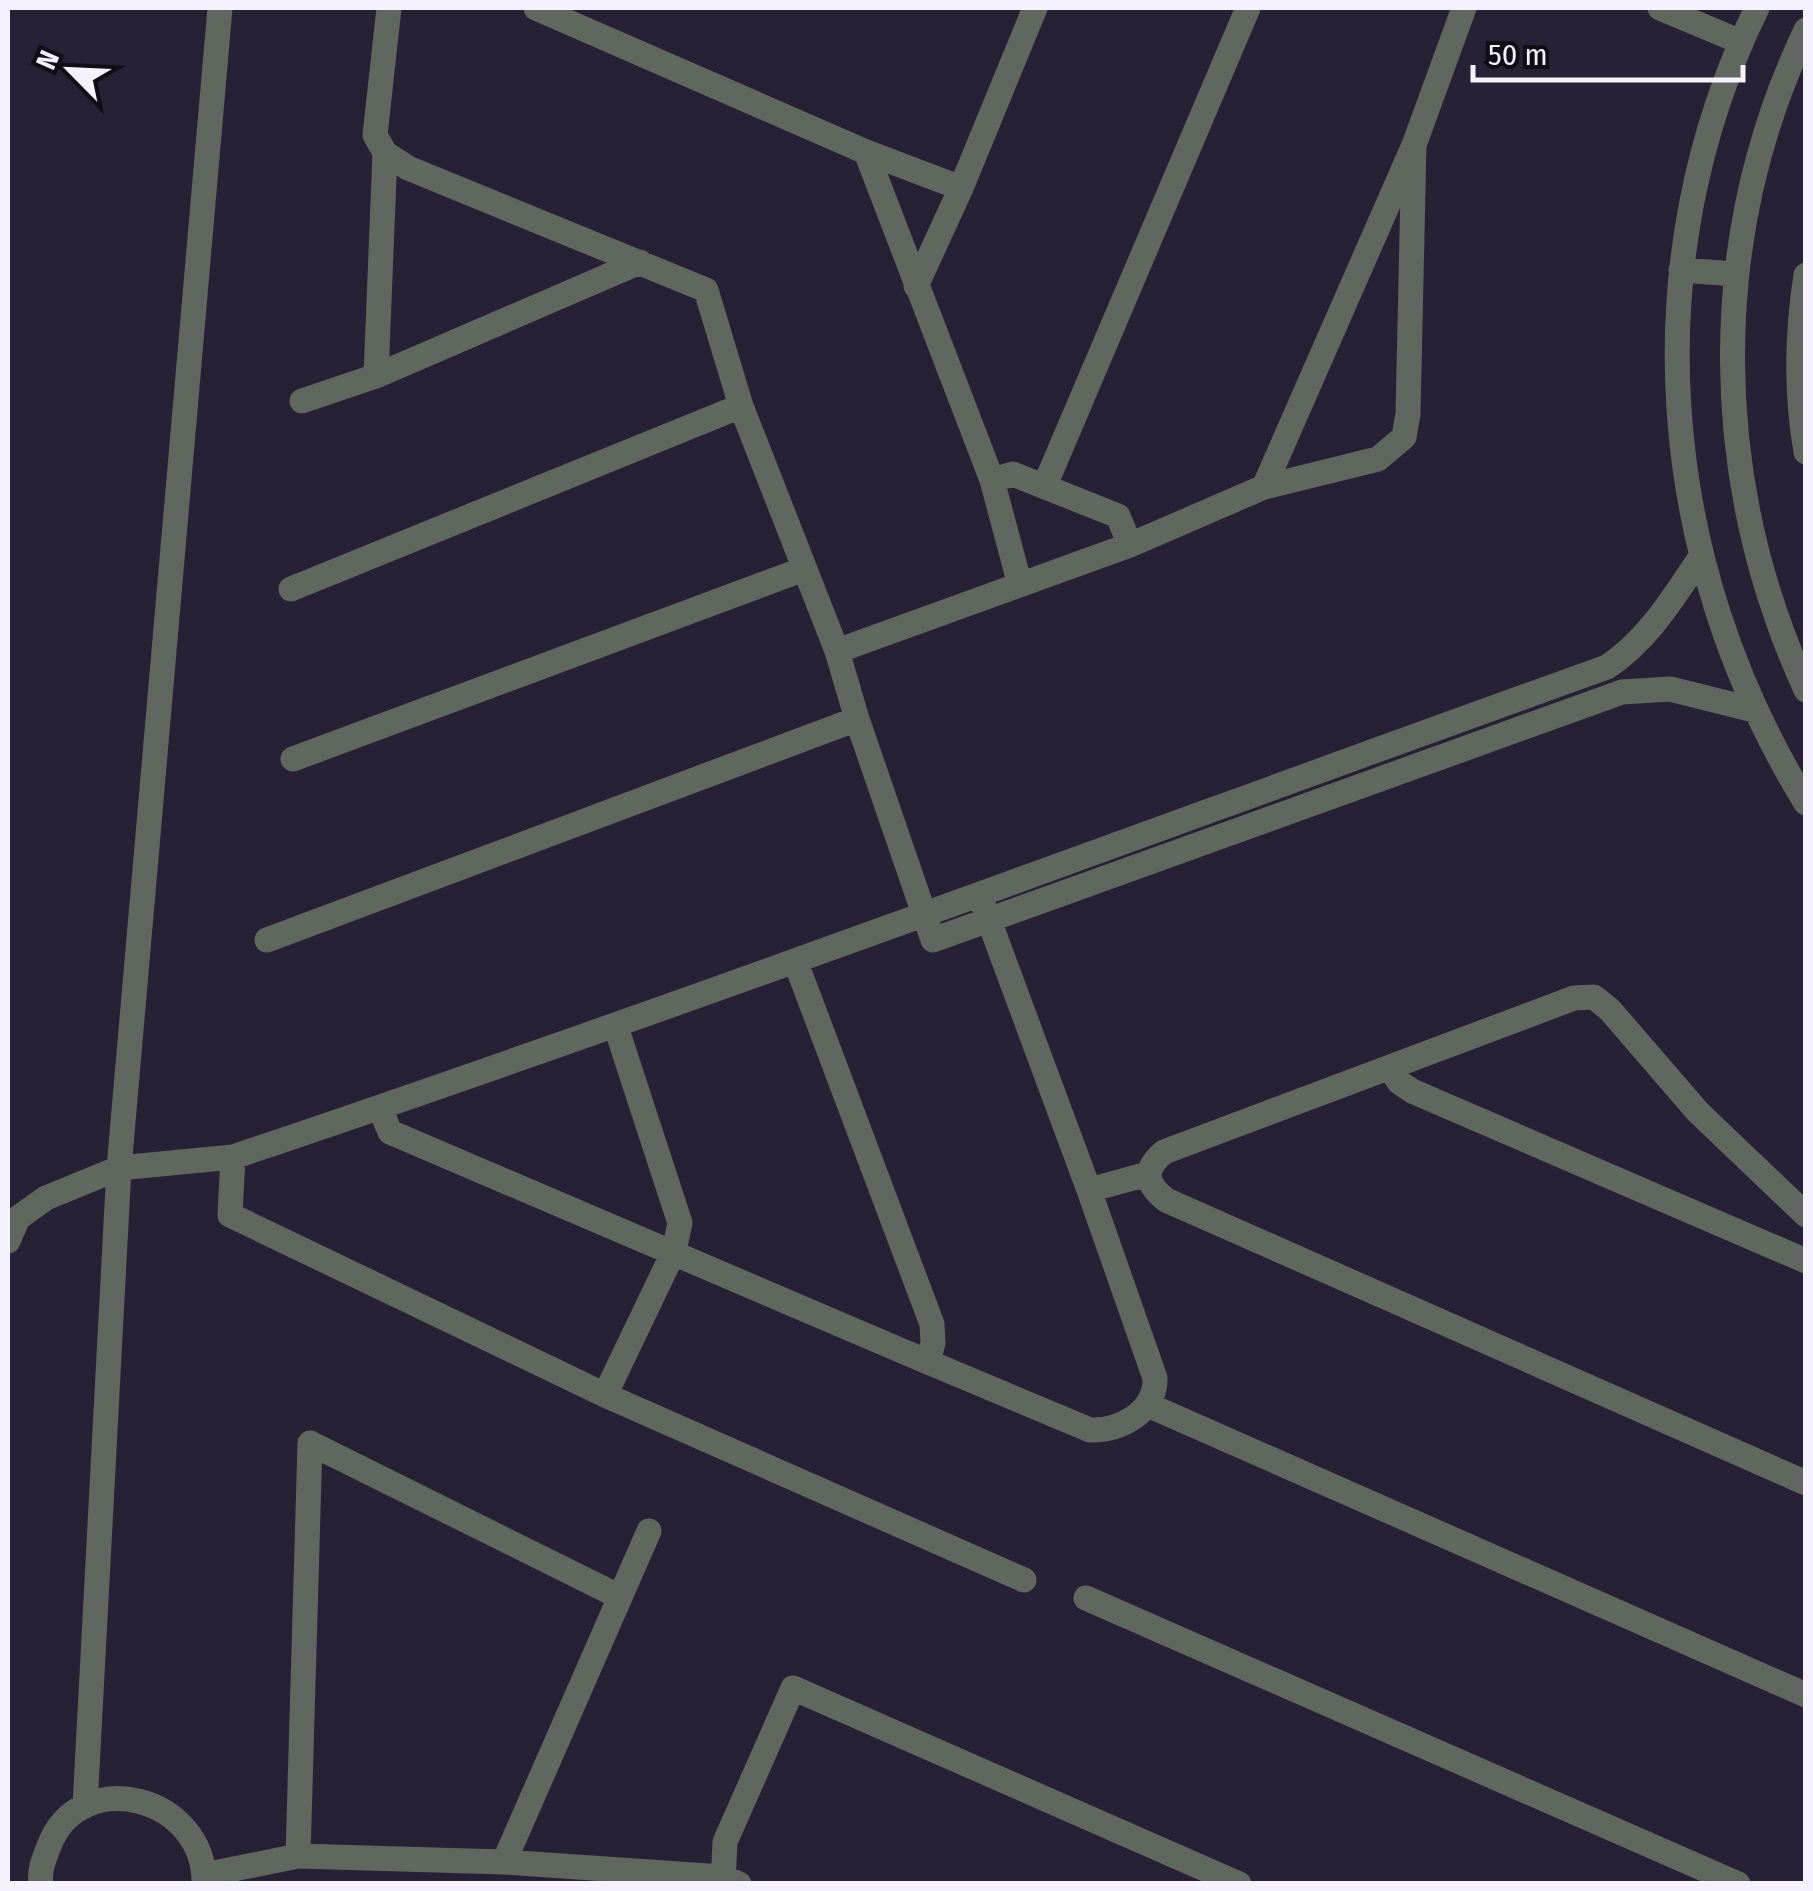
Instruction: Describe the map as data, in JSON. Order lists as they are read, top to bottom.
{
  "scale_bar": "50 m",
  "north": "top left"
}
